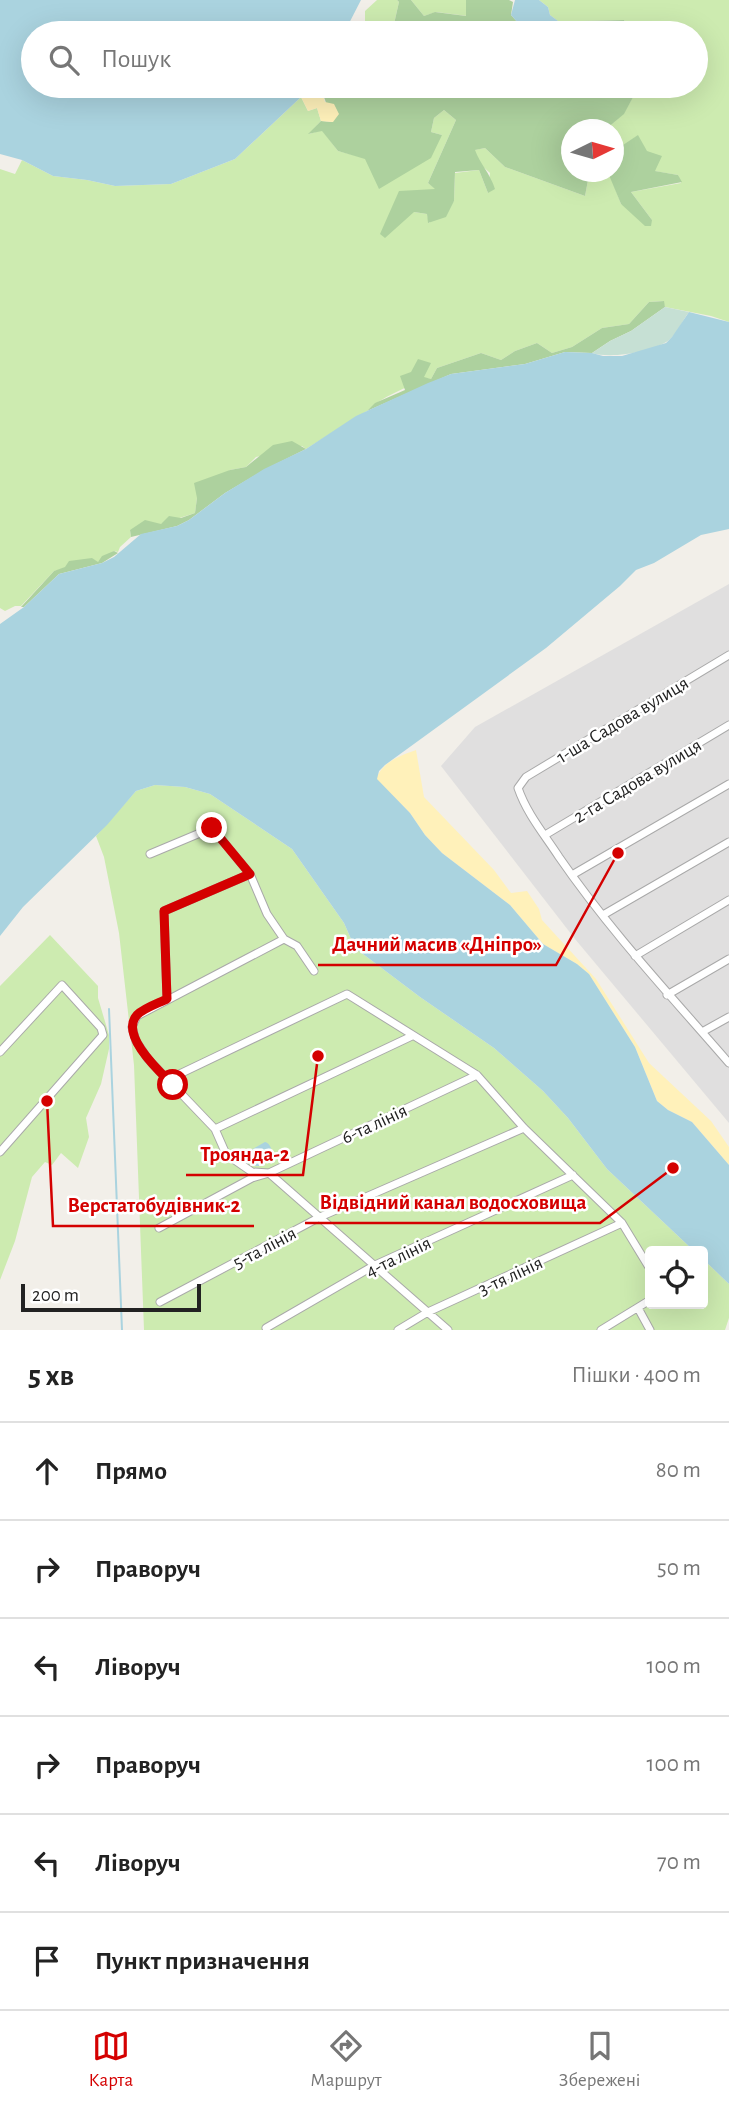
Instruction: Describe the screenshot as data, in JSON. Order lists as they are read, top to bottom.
{
  "streets": {
    "street": [
      "1-ша Садова вулиця",
      "2-га Садова вулиця",
      "6-та лінія",
      "5-та лінія",
      "4-та лінія",
      "3-тя лінія"
    ]
  },
  "crossings": [
    ["1-ша Садова вулиця", "2-га Садова вулиця"]
  ],
  "places": [
    "Дачний масив «Дніпро»",
    "Троянда-2",
    "Верстатобудівник-2",
    "Відвідний канал водосховища"
  ],
  "scale_bar": "200 m",
  "north": "right",
  "page": {
    "search": "Пошук",
    "scale": "200 m",
    "heading": ["5 хв", "Пішки · 400 m"],
    "list": [
      ["Прямо", "80 m"],
      ["Праворуч", "50 m"],
      ["Ліворуч", "100 m"],
      ["Праворуч", "100 m"],
      ["Ліворуч", "70 m"],
      "Пункт призначення"
    ],
    "nav": ["Карта", "Маршрут", "Збережені"]
  }
}
